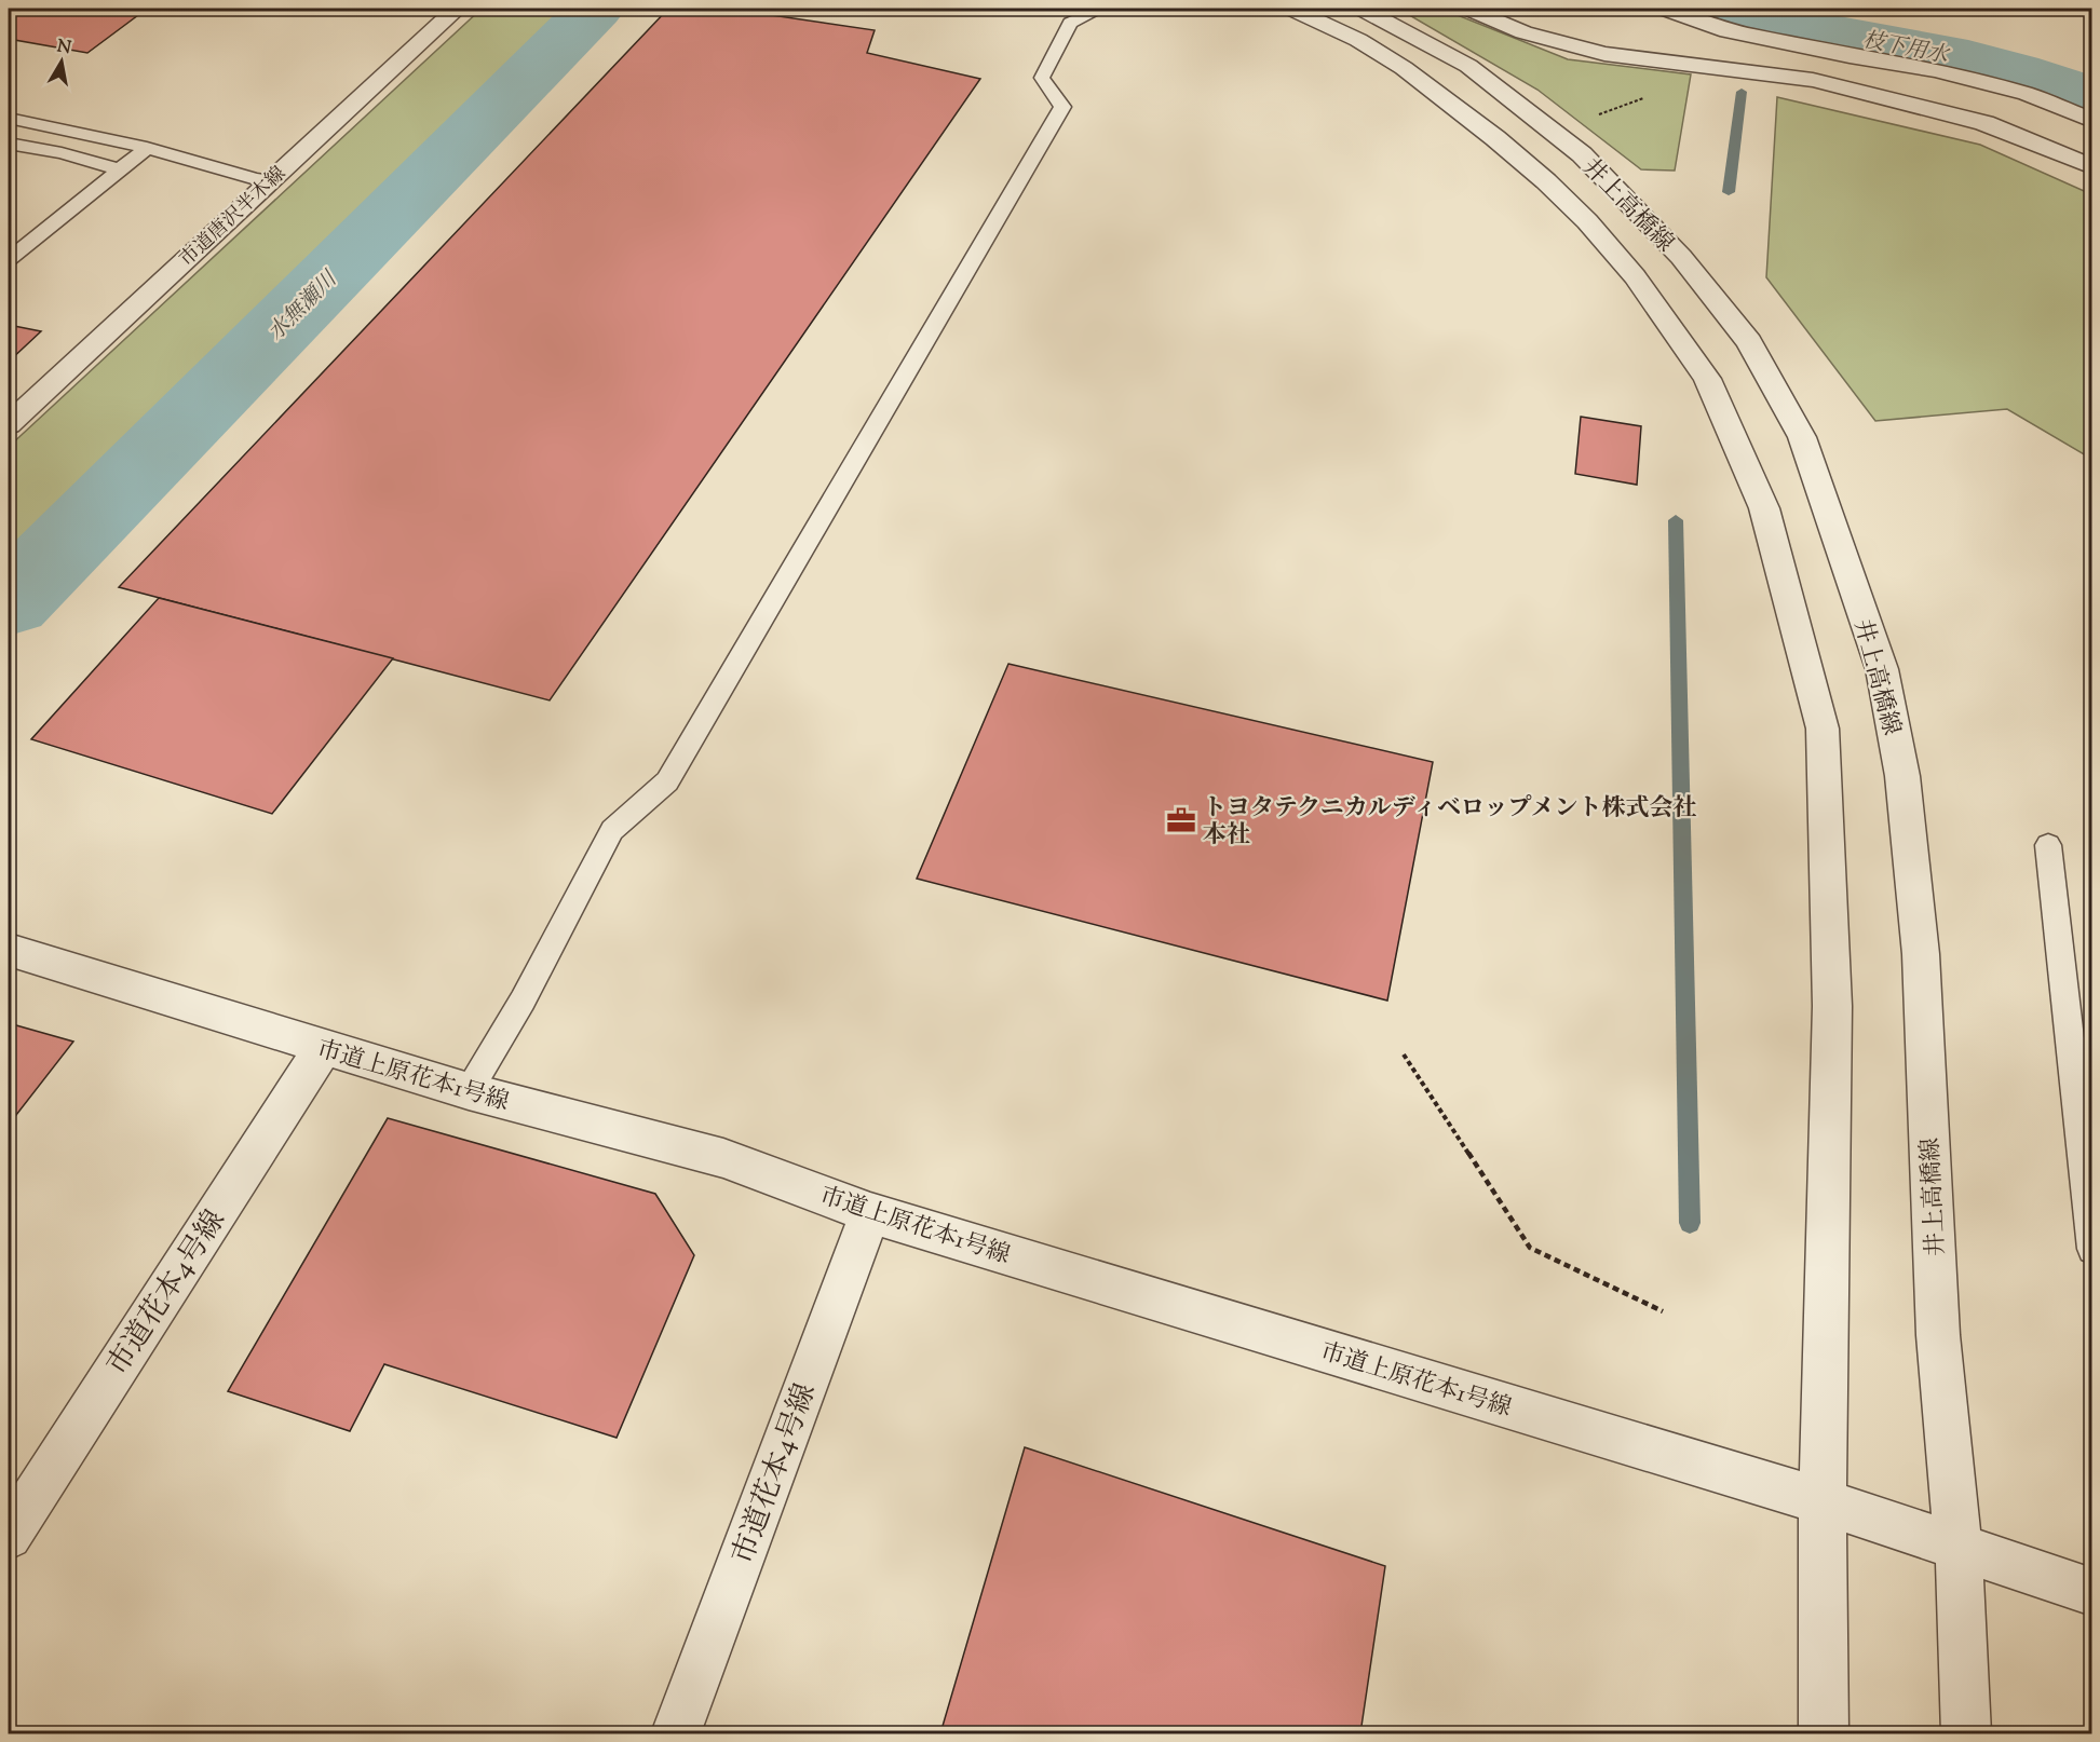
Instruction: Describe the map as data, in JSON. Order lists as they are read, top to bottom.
{
  "streets": {
    "street": [
      "井上高橋線",
      "市道唐沢半木線",
      "市道上原花本1号線",
      "市道花本4号線"
    ]
  },
  "crossings": [
    ["井上高橋線", "市道上原花本1号線"],
    ["市道上原花本1号線", "市道花本4号線"]
  ],
  "water": ["枝下用水", "水無瀬川"],
  "places": {
    "office": ["トヨタテクニカルディベロップメント株式会社 本社"]
  },
  "north": "top"
}
